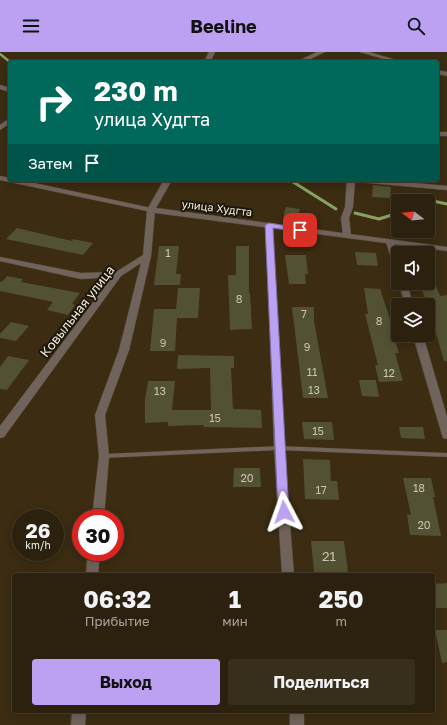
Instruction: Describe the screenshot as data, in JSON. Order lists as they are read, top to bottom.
{
  "streets": {
    "street": ["улица Худгта", "Ковыльная улица"]
  },
  "house_numbers": [
    "1",
    "8",
    "7",
    "8",
    "9",
    "9",
    "11",
    "12",
    "13",
    "13",
    "15",
    "15",
    "20",
    "18",
    "17",
    "20",
    "21"
  ],
  "north": "left",
  "page": {
    "header": "Beeline",
    "turn": ["230 m", "улица Худгта"],
    "then": "Затем",
    "speed": "26 km/h",
    "limit": "30",
    "eta": [
      "06:32",
      "Прибытие",
      "1",
      "мин",
      "250",
      "m"
    ],
    "buttons": ["Выход", "Поделиться"]
  }
}
